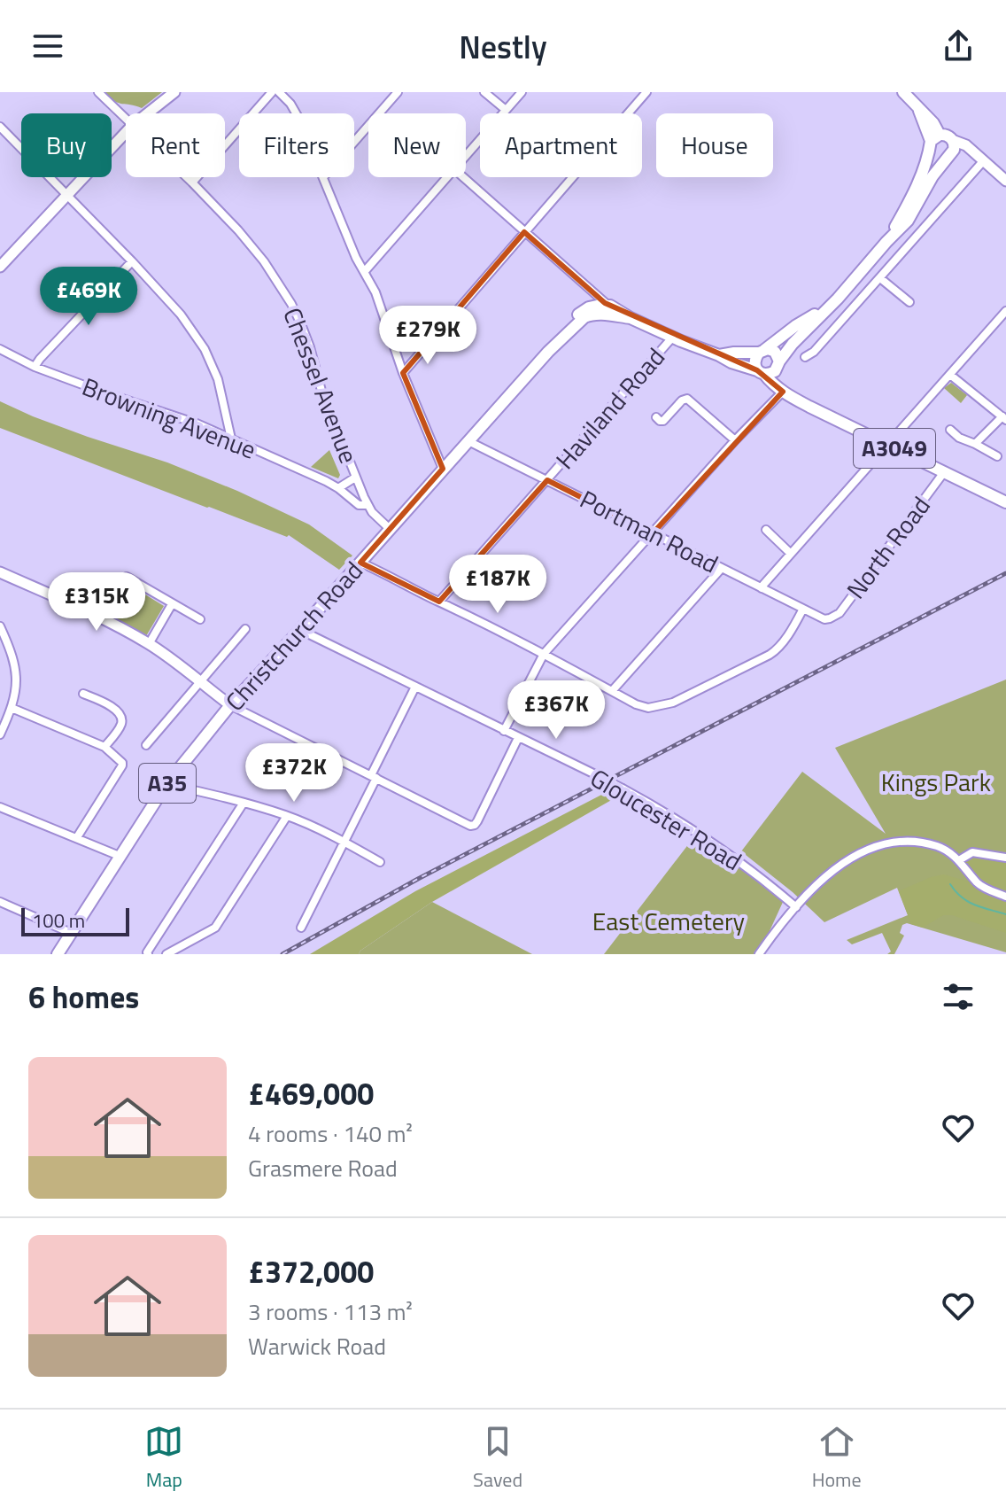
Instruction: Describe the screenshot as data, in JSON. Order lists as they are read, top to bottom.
{
  "streets": {
    "main road": ["A3049", "Christchurch Road", "A35"],
    "street": [
      "Chessel Avenue",
      "Haviland Road",
      "Browning Avenue",
      "Portman Road",
      "North Road",
      "Gloucester Road"
    ]
  },
  "crossings": [
    ["Chessel Avenue", "Browning Avenue"],
    ["Chessel Avenue", "Christchurch Road"],
    ["Haviland Road", "Portman Road"],
    ["A3049", "North Road"],
    ["Portman Road", "North Road"],
    ["Portman Road", "Christchurch Road"],
    ["Christchurch Road", "Gloucester Road"]
  ],
  "parks": ["Kings Park", "East Cemetery"],
  "scale_bar": "100 m",
  "page": {
    "header": "Nestly",
    "chip": [
      "Buy",
      "Rent",
      "Filters",
      "New",
      "Apartment",
      "House"
    ],
    "price": [
      "£469K",
      "£279K",
      "£187K",
      "£315K",
      "£367K",
      "£372K"
    ],
    "scale": "100 m",
    "heading": "6 homes",
    "list": [
      {
        "name": "£469,000",
        "note": "4 rooms · 140 m² · Grasmere Road"
      },
      {
        "name": "£372,000",
        "note": "3 rooms · 113 m² · Warwick Road"
      }
    ],
    "tabs": ["Map", "Saved", "Home"]
  }
}
